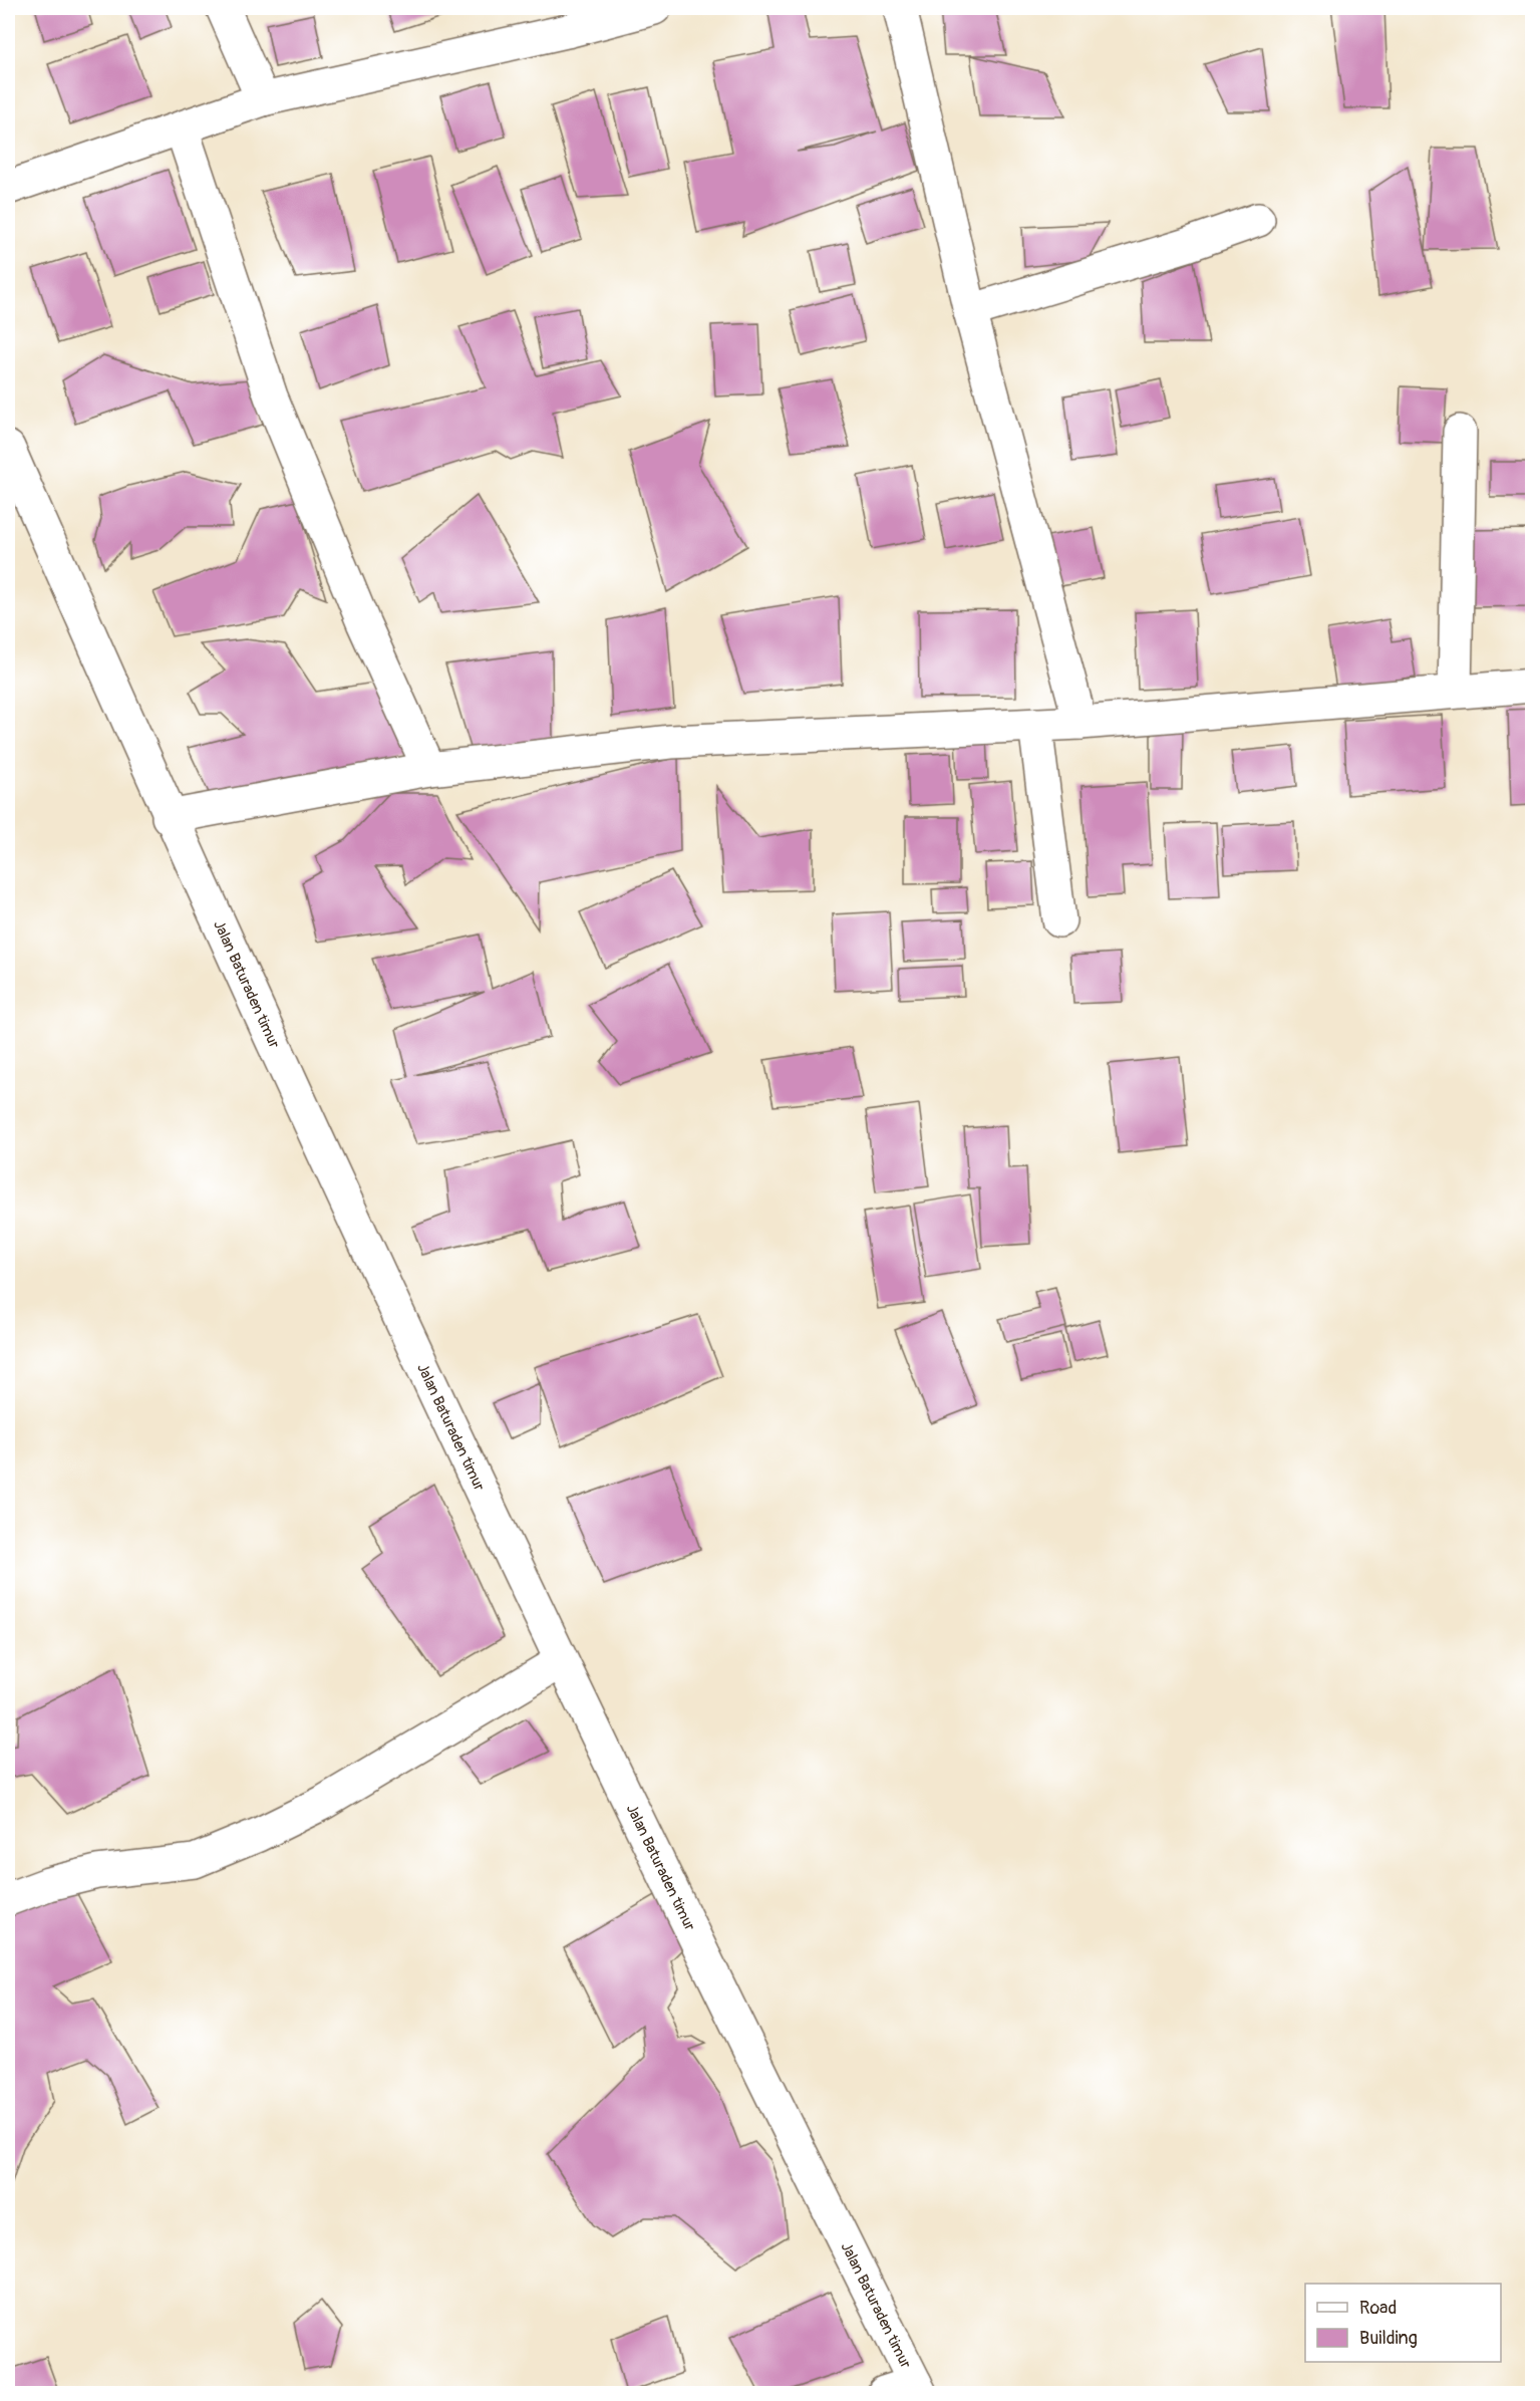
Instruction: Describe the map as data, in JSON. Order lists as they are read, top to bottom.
{
  "streets": {
    "street": ["Jalan Baturaden timur"]
  },
  "legend": ["Road", "Building"]
}
